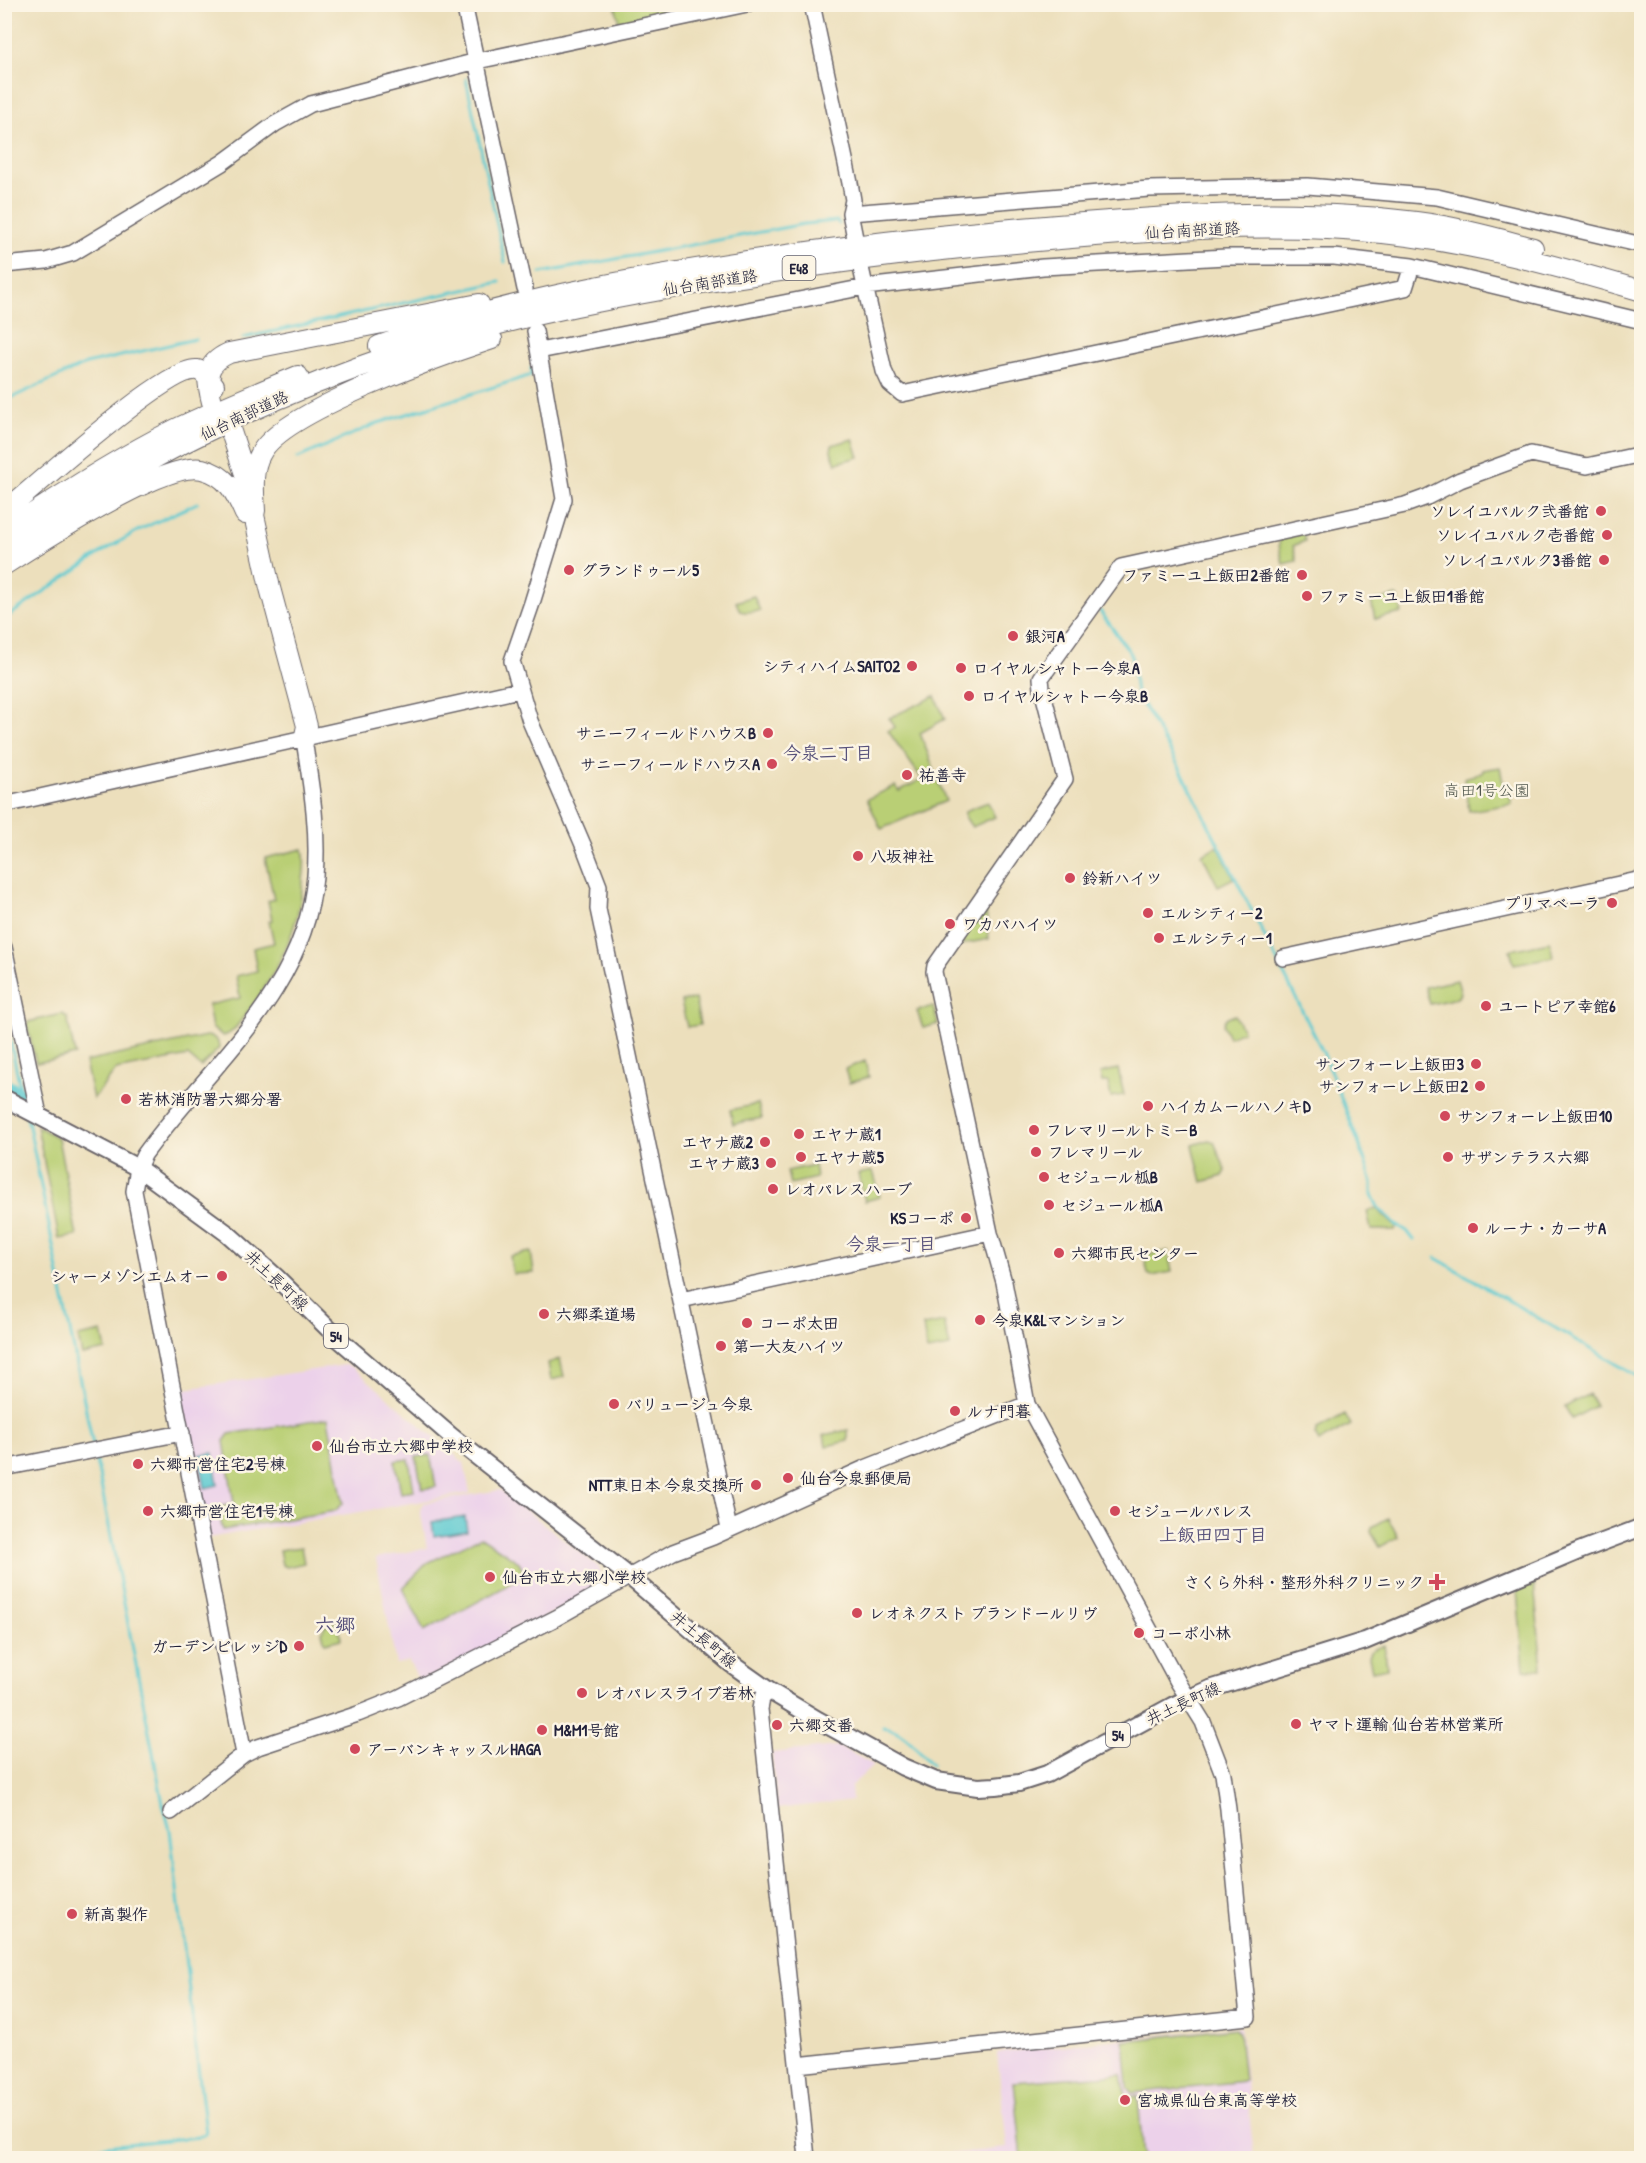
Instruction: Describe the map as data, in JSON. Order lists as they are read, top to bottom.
{
  "streets": {
    "highway": ["仙台南部道路", "E48"],
    "main road": ["井土長町線", "54"]
  },
  "districts": [
    "今泉二丁目",
    "今泉一丁目",
    "上飯田四丁目",
    "六郷"
  ],
  "parks": ["高田1号公園"],
  "places": {
    "other": [
      "ソレイユパルク弐番館",
      "ソレイユパルク壱番館",
      "ソレイユパルク3番館",
      "グランドゥール5",
      "ファミーユ上飯田2番館",
      "ファミーユ上飯田1番館",
      "銀河A",
      "シティハイムSAITO2",
      "ロイヤルシャトー今泉A",
      "ロイヤルシャトー今泉B",
      "サニーフィールドハウスB",
      "サニーフィールドハウスA",
      "祐善寺",
      "八坂神社",
      "鈴新ハイツ",
      "プリマベーラ",
      "エルシティー2",
      "ワカバハイツ",
      "エルシティー1",
      "ユートピア幸館6",
      "サンフォーレ上飯田3",
      "サンフォーレ上飯田2",
      "若林消防署六郷分署",
      "ハイカムールハノキD",
      "サンフォーレ上飯田10",
      "フレマリールトミーB",
      "エヤナ蔵1",
      "エヤナ蔵2",
      "フレマリール",
      "エヤナ蔵5",
      "サザンテラス六郷",
      "エヤナ蔵3",
      "セジュール柧B",
      "レオパレスハーブ",
      "セジュール柧A",
      "KSコーポ",
      "ルーナ・カーサA",
      "六郷市民センター",
      "シャーメゾンエムオー",
      "六郷柔道場",
      "今泉K&Lマンション",
      "コーポ太田",
      "第一大友ハイツ",
      "バリュージュ今泉",
      "ルナ門暮",
      "仙台市立六郷中学校",
      "六郷市営住宅2号棟",
      "仙台今泉郵便局",
      "NTT東日本 今泉交換所",
      "六郷市営住宅1号棟",
      "セジュールパレス",
      "仙台市立六郷小学校",
      "レオネクスト プランドールリヴ",
      "コーポ小林",
      "ガーデンビレッジD",
      "レオパレスライブ若林",
      "ヤマト運輸 仙台若林営業所",
      "六郷交番",
      "M&M1号館",
      "アーバンキャッスルHAGA",
      "新高製作",
      "宮城県仙台東高等学校"
    ],
    "health": ["さくら外科・整形外科クリニック"]
  }
}
